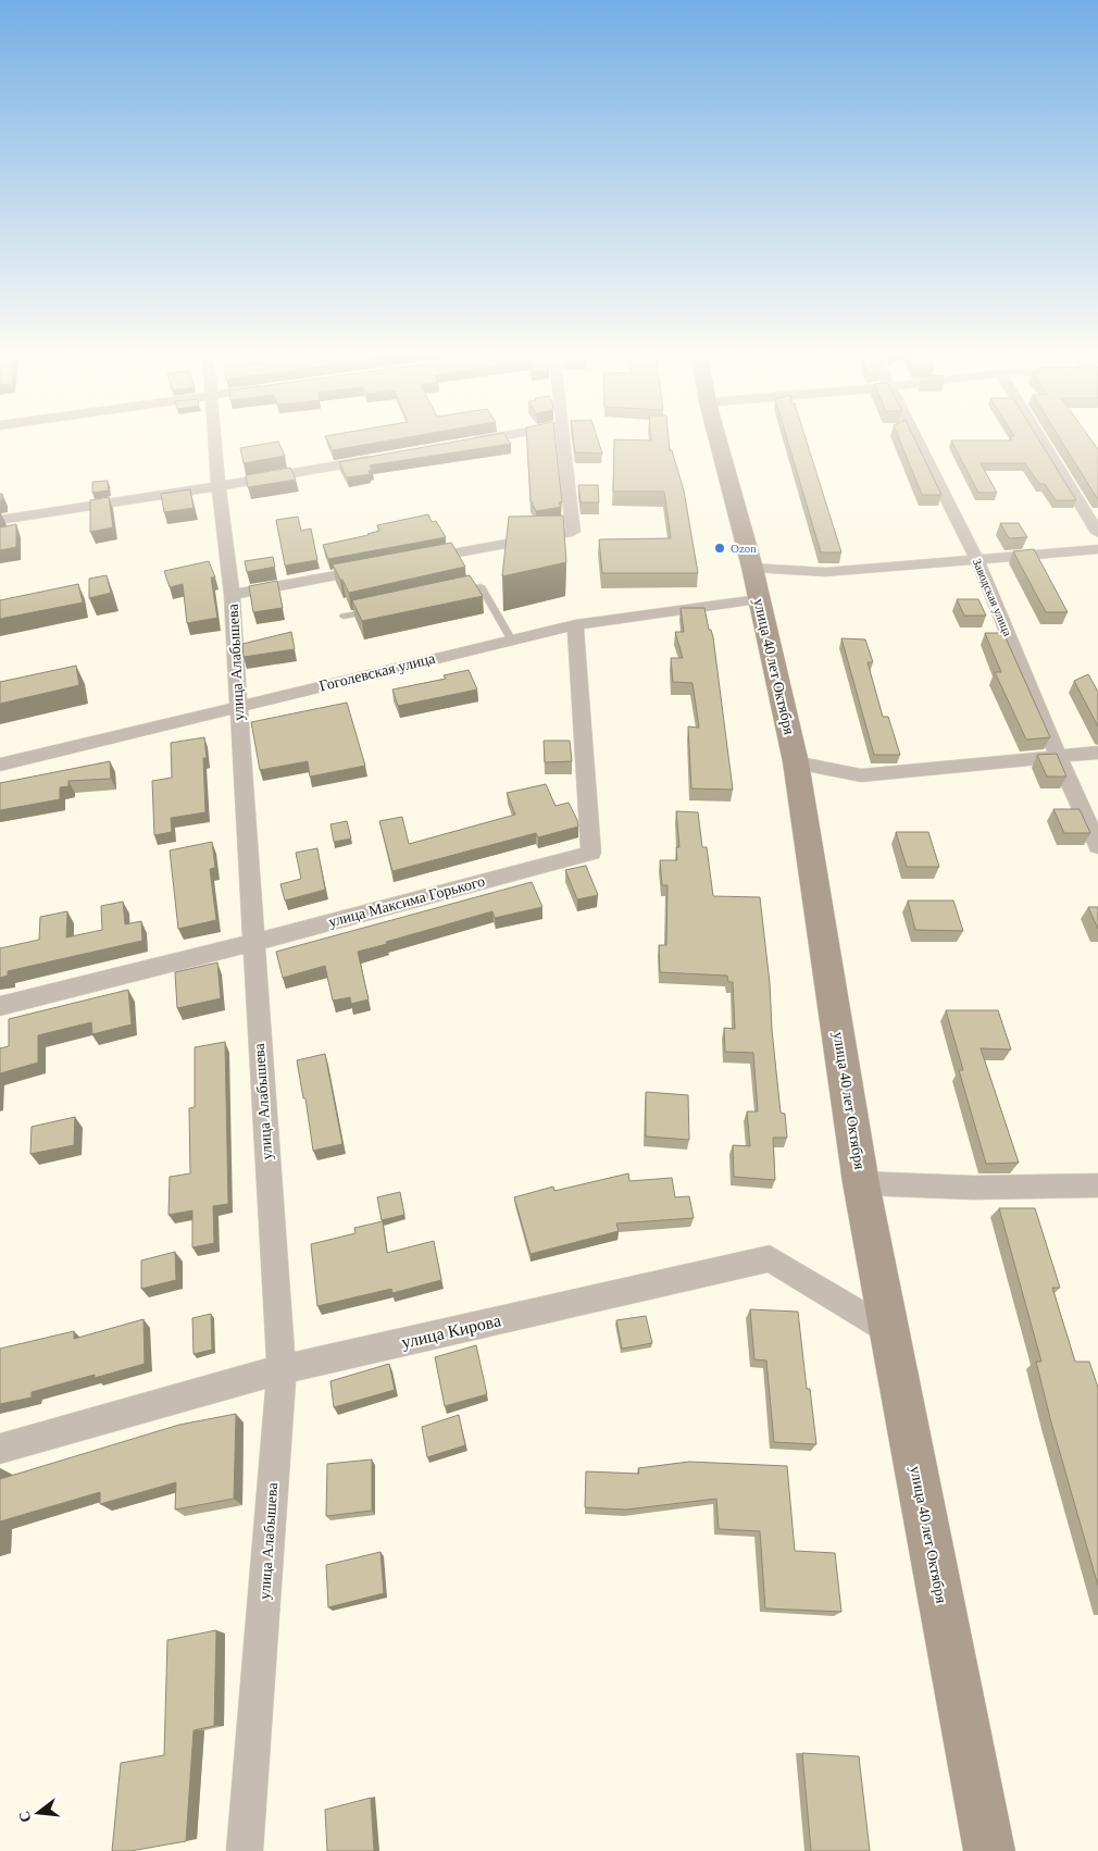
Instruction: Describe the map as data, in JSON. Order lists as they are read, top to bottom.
{
  "streets": {
    "street": [
      "Заводская улица",
      "улица Алабышева",
      "улица 40 лет Октября",
      "Гоголевская улица",
      "улица Максима Горького",
      "улица Кирова"
    ]
  },
  "crossings": [
    ["Заводская улица", "Гоголевская улица"],
    ["улица Алабышева", "Гоголевская улица"],
    ["улица Алабышева", "улица Максима Горького"],
    ["улица Алабышева", "улица Кирова"],
    ["улица 40 лет Октября", "Гоголевская улица"],
    ["улица 40 лет Октября", "улица Кирова"],
    ["Гоголевская улица", "улица Максима Горького"]
  ],
  "places": ["Ozon"],
  "north": "left"
}
